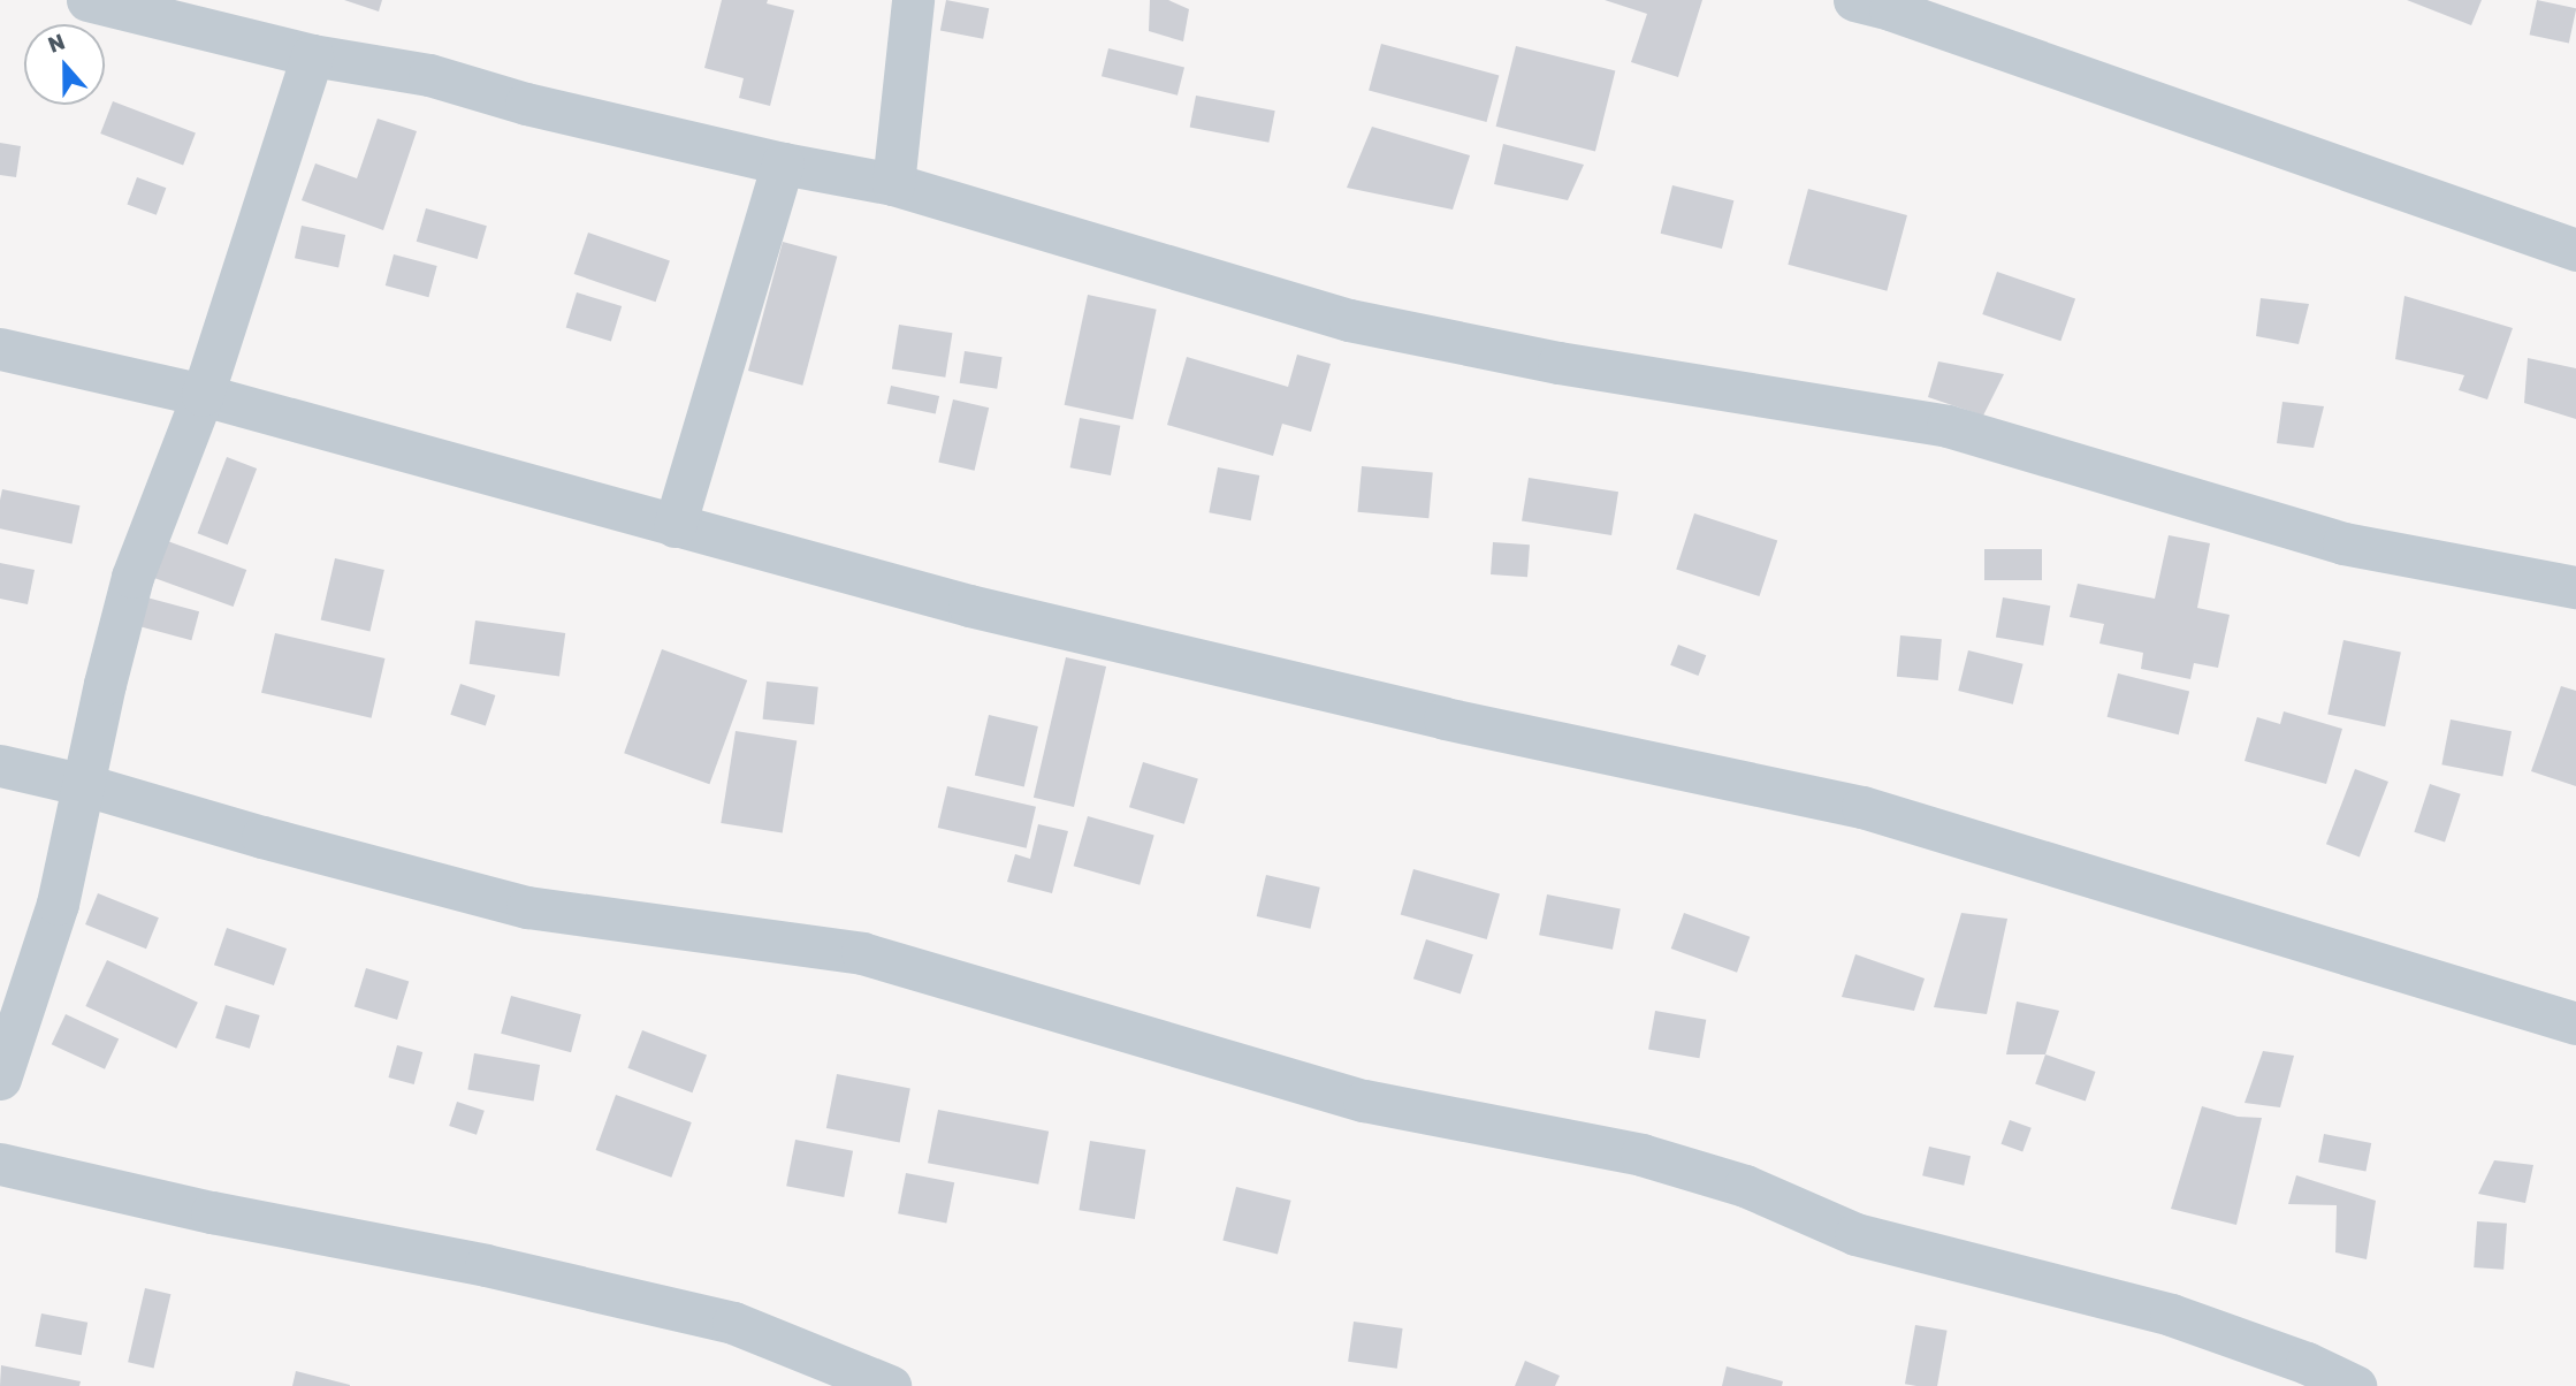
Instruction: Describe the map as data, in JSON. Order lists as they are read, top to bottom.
{
  "north": "top"
}
